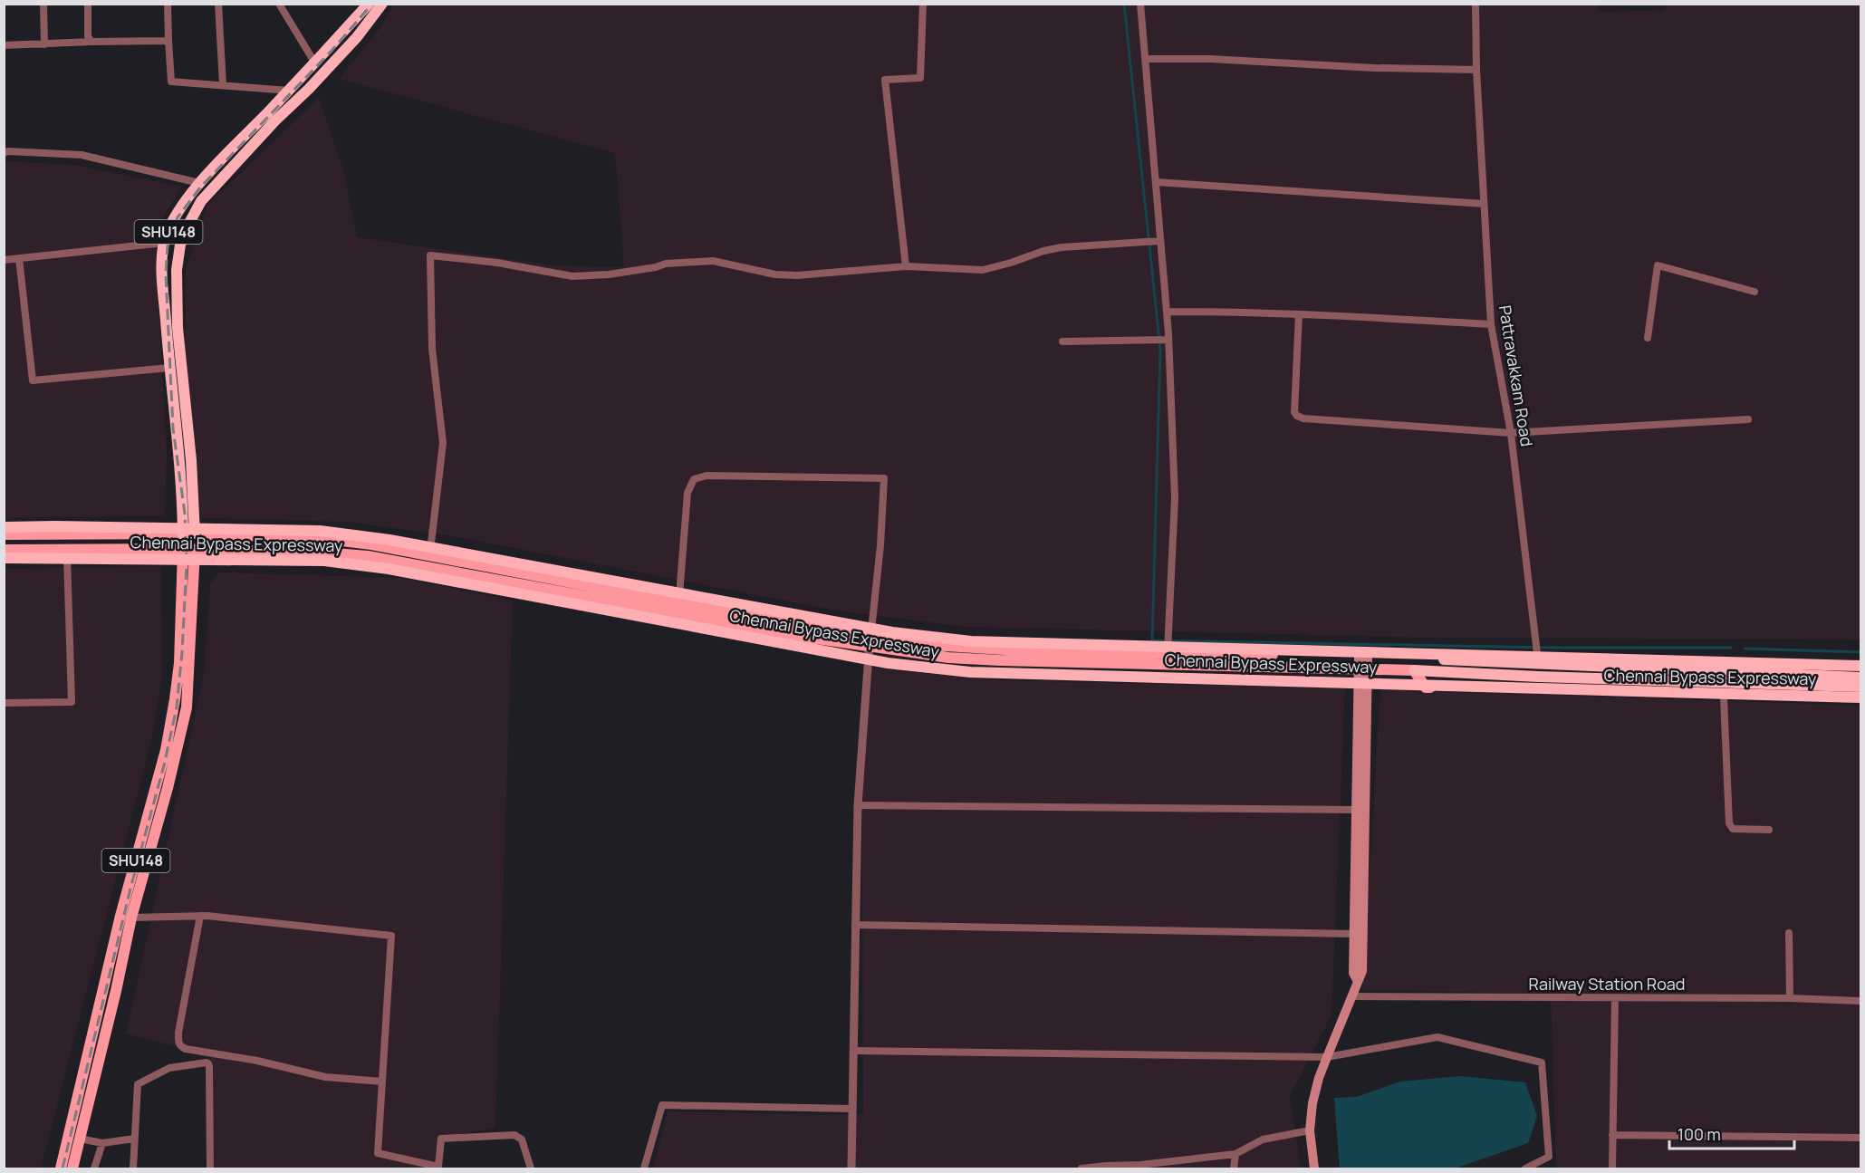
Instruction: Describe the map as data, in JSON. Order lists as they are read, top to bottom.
{
  "streets": {
    "highway": ["SHU148", "Chennai Bypass Expressway"],
    "street": ["Pattravakkam Road", "Railway Station Road"]
  },
  "scale_bar": "100 m"
}
